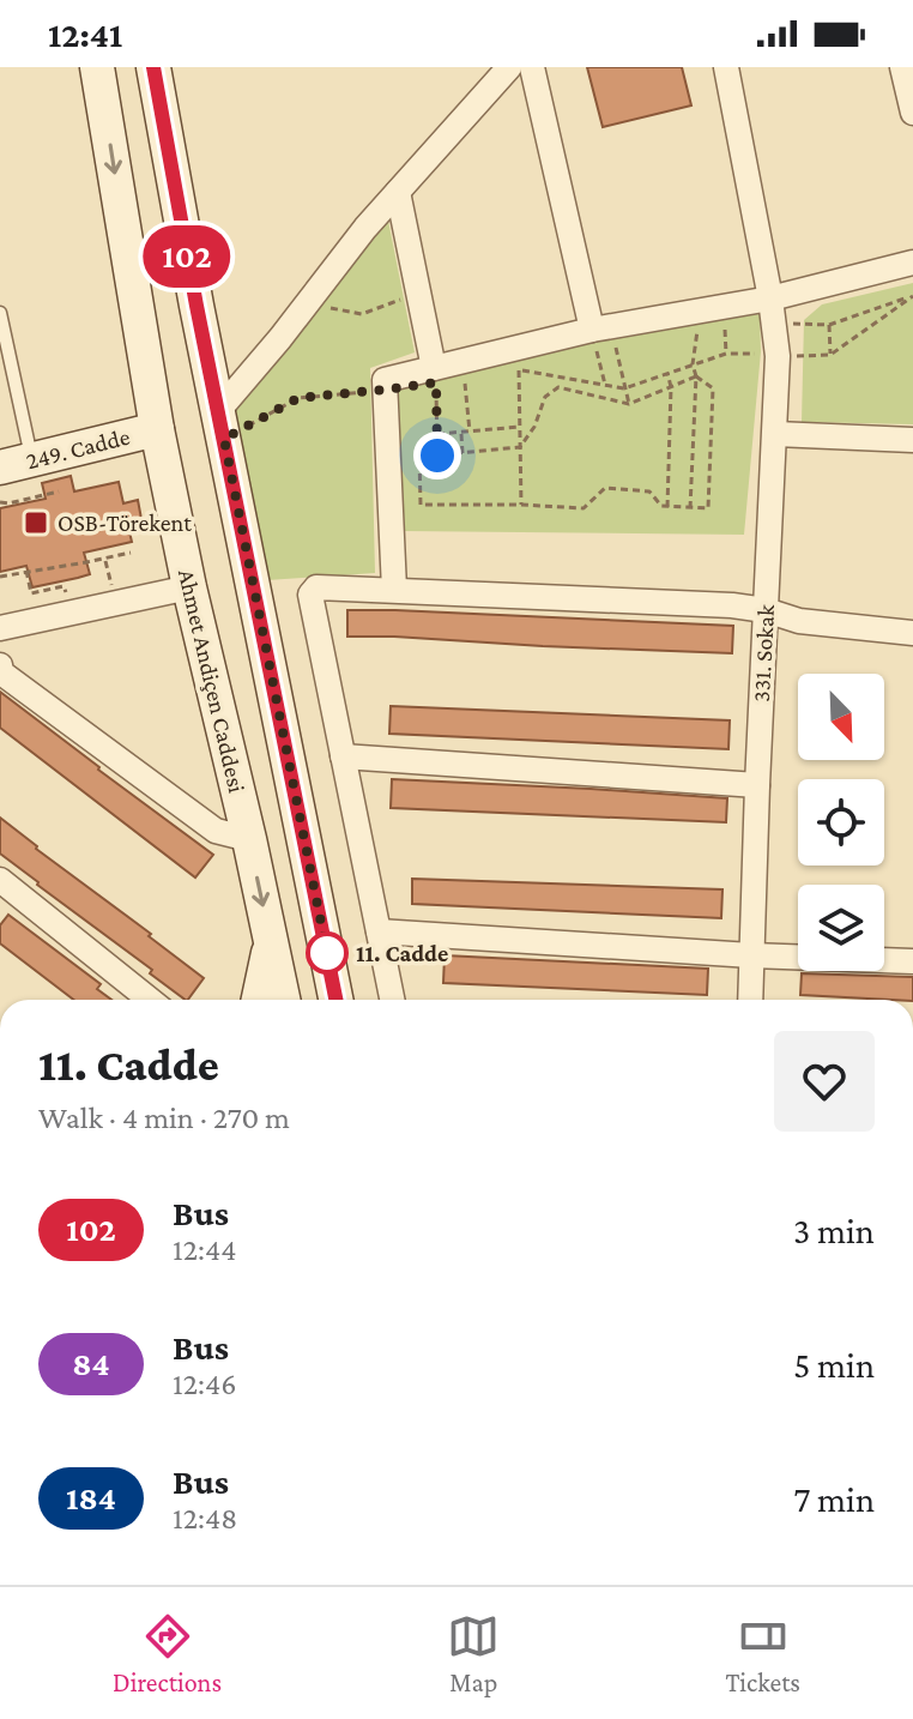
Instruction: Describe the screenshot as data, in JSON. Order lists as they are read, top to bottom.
{
  "streets": {
    "main road": ["249. Cadde", "Ahmet Andiçen Caddesi"],
    "street": ["331. Sokak"]
  },
  "crossings": [
    ["249. Cadde", "Ahmet Andiçen Caddesi"]
  ],
  "places": {
    "transit": ["OSB-Törekent"],
    "other": ["11. Cadde"]
  },
  "lines": ["bus line 102"],
  "north": "bottom right",
  "page": {
    "status": "12:41",
    "on_map": "102",
    "heading": ["11. Cadde", "Walk · 4 min · 270 m"],
    "list": [
      {
        "mark": "102",
        "name": "Bus",
        "note": "12:44",
        "value": "3 min"
      },
      {
        "mark": "84",
        "name": "Bus",
        "note": "12:46",
        "value": "5 min"
      },
      {
        "mark": "184",
        "name": "Bus",
        "note": "12:48",
        "value": "7 min"
      }
    ],
    "tabs": ["Directions", "Map", "Tickets"]
  }
}
